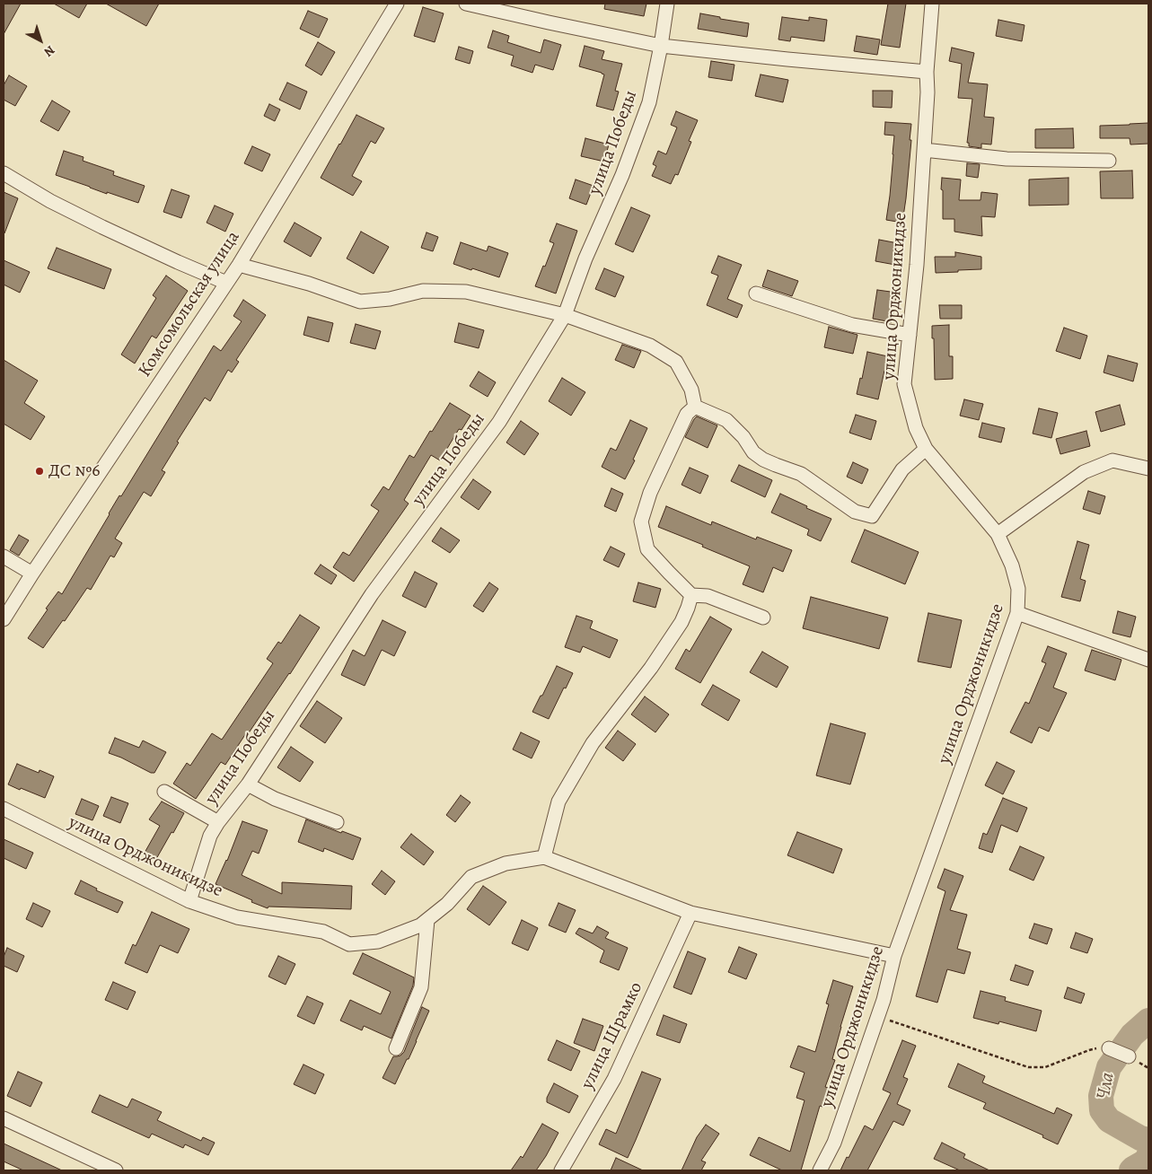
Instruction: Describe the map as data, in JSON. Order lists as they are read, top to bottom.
{
  "streets": {
    "street": [
      "улица Победы",
      "улица Орджоникидзе",
      "Комсомольская улица",
      "улица Шрамко"
    ]
  },
  "crossings": [
    ["улица Победы", "улица Орджоникидзе"]
  ],
  "water": ["Чла"],
  "places": ["ДС №6"],
  "north": "bottom right"
}
